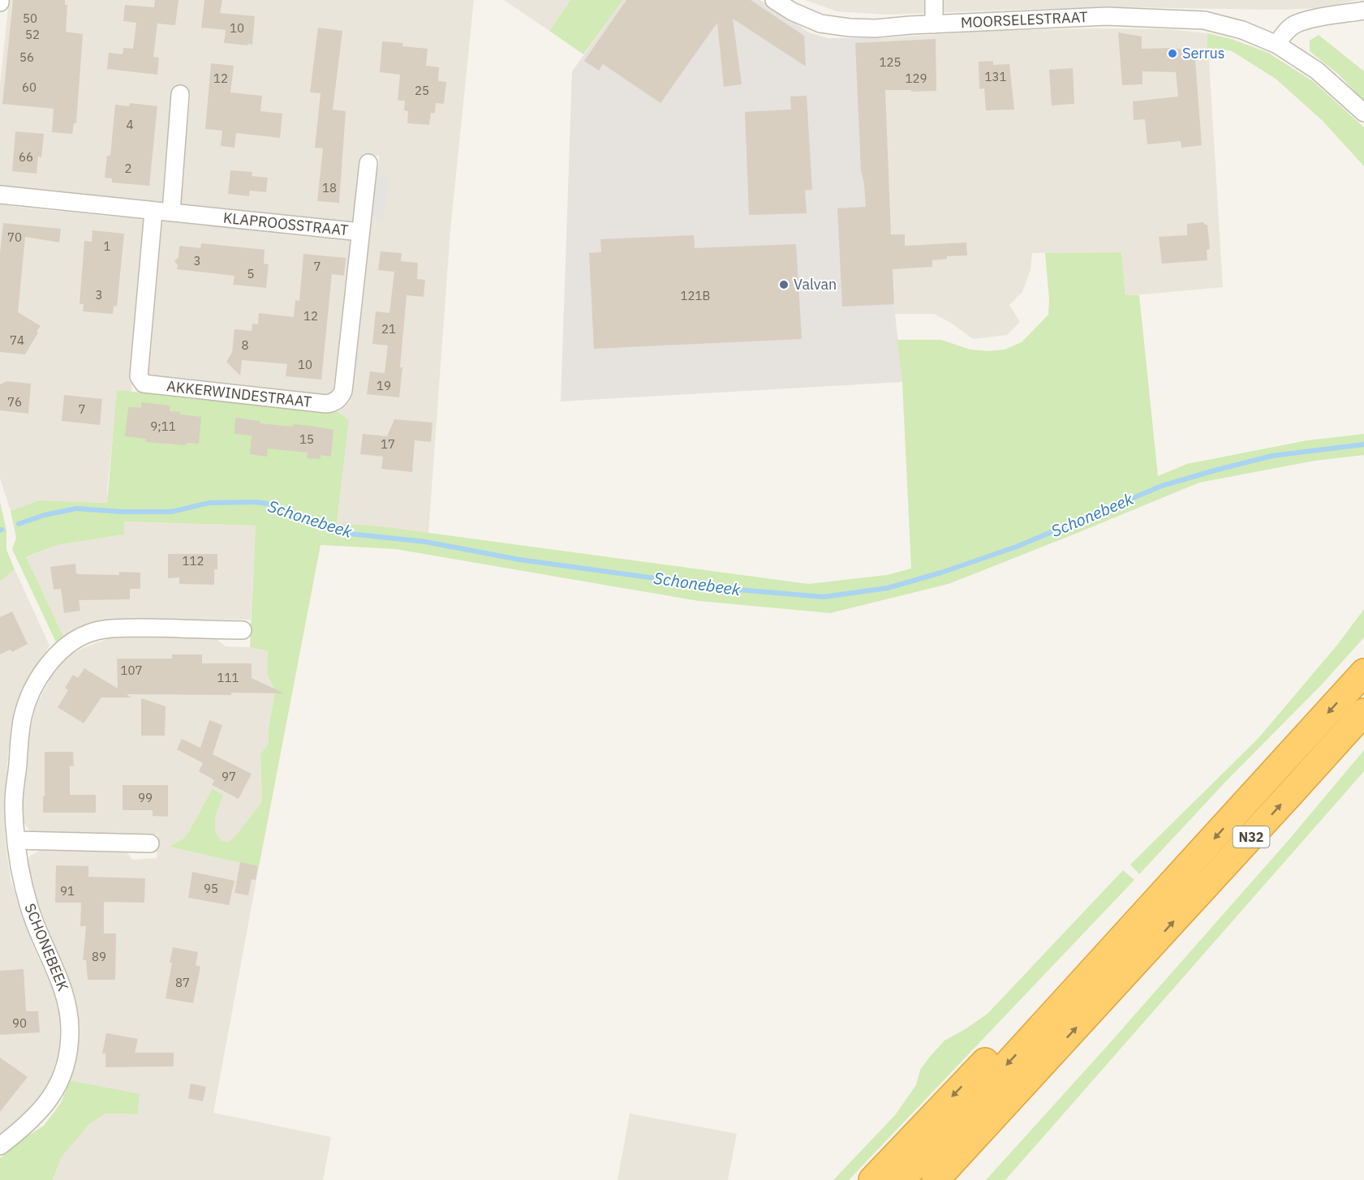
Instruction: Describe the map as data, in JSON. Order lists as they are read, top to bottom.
{
  "streets": {
    "highway": ["N32"],
    "street": [
      "MOORSELESTRAAT",
      "KLAPROOSSTRAAT",
      "AKKERWINDESTRAAT",
      "SCHONEBEEK"
    ]
  },
  "crossings": [
    ["KLAPROOSSTRAAT", "AKKERWINDESTRAAT"]
  ],
  "water": ["Schonebeek"],
  "places": ["Serrus", "Valvan"],
  "house_numbers": [
    "50",
    "10",
    "52",
    "56",
    "125",
    "131",
    "12",
    "129",
    "60",
    "25",
    "4",
    "66",
    "2",
    "18",
    "70",
    "1",
    "3",
    "7",
    "5",
    "3",
    "121B",
    "12",
    "21",
    "74",
    "8",
    "10",
    "19",
    "76",
    "7",
    "9;11",
    "15",
    "17",
    "112",
    "107",
    "111",
    "97",
    "99",
    "95",
    "91",
    "89",
    "87",
    "90"
  ]
}
